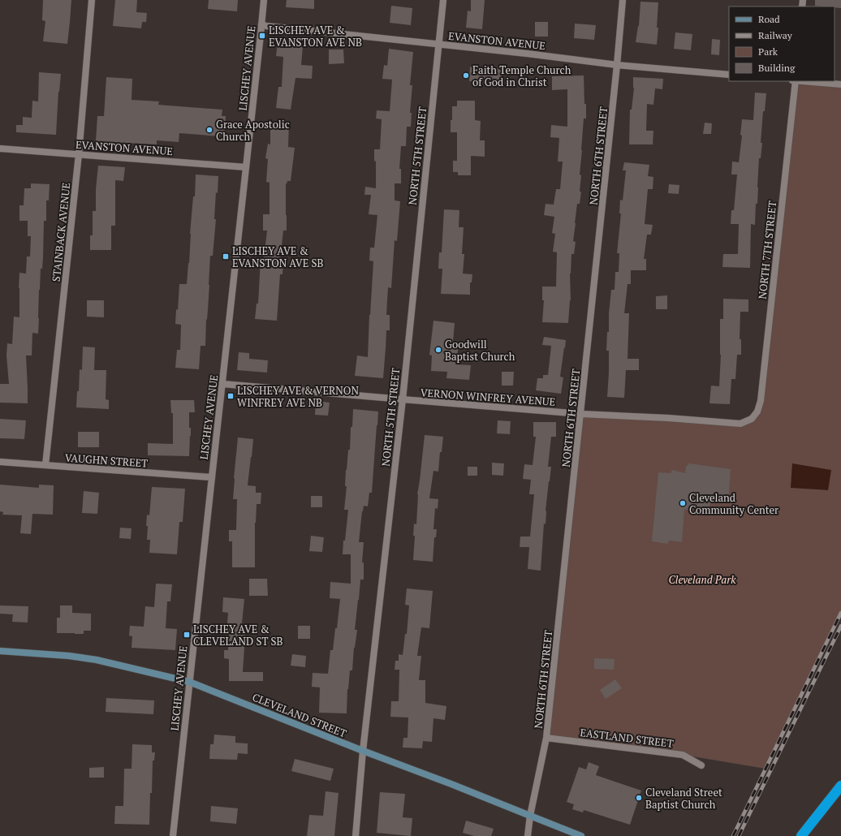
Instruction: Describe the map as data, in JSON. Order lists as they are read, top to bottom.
{
  "streets": {
    "main road": ["CLEVELAND STREET"],
    "street": [
      "EVANSTON AVENUE",
      "LISCHEY AVENUE",
      "NORTH 5TH STREET",
      "NORTH 6TH STREET",
      "STAINBACK AVENUE",
      "NORTH 7TH STREET",
      "VERNON WINFREY AVENUE",
      "VAUGHN STREET",
      "EASTLAND STREET"
    ]
  },
  "crossings": [
    ["EVANSTON AVENUE", "LISCHEY AVENUE"],
    ["EVANSTON AVENUE", "NORTH 5TH STREET"],
    ["EVANSTON AVENUE", "NORTH 6TH STREET"],
    ["EVANSTON AVENUE", "STAINBACK AVENUE"],
    ["LISCHEY AVENUE", "VERNON WINFREY AVENUE"],
    ["LISCHEY AVENUE", "VAUGHN STREET"],
    ["LISCHEY AVENUE", "CLEVELAND STREET"],
    ["NORTH 5TH STREET", "VERNON WINFREY AVENUE"],
    ["NORTH 5TH STREET", "CLEVELAND STREET"],
    ["NORTH 6TH STREET", "VERNON WINFREY AVENUE"],
    ["NORTH 6TH STREET", "CLEVELAND STREET"],
    ["NORTH 6TH STREET", "EASTLAND STREET"],
    ["STAINBACK AVENUE", "VAUGHN STREET"],
    ["NORTH 7TH STREET", "VERNON WINFREY AVENUE"]
  ],
  "parks": ["Cleveland Park"],
  "places": {
    "transit": [
      "LISCHEY AVE & EVANSTON AVE NB",
      "LISCHEY AVE & EVANSTON AVE SB",
      "LISCHEY AVE & VERNON WINFREY AVE NB",
      "LISCHEY AVE & CLEVELAND ST SB"
    ],
    "other": [
      "Faith Temple Church of God in Christ",
      "Grace Apostolic Church",
      "Goodwill Baptist Church",
      "Cleveland Community Center",
      "Cleveland Street Baptist Church"
    ]
  },
  "legend": [
    "Road",
    "Railway",
    "Park",
    "Building"
  ]
}
